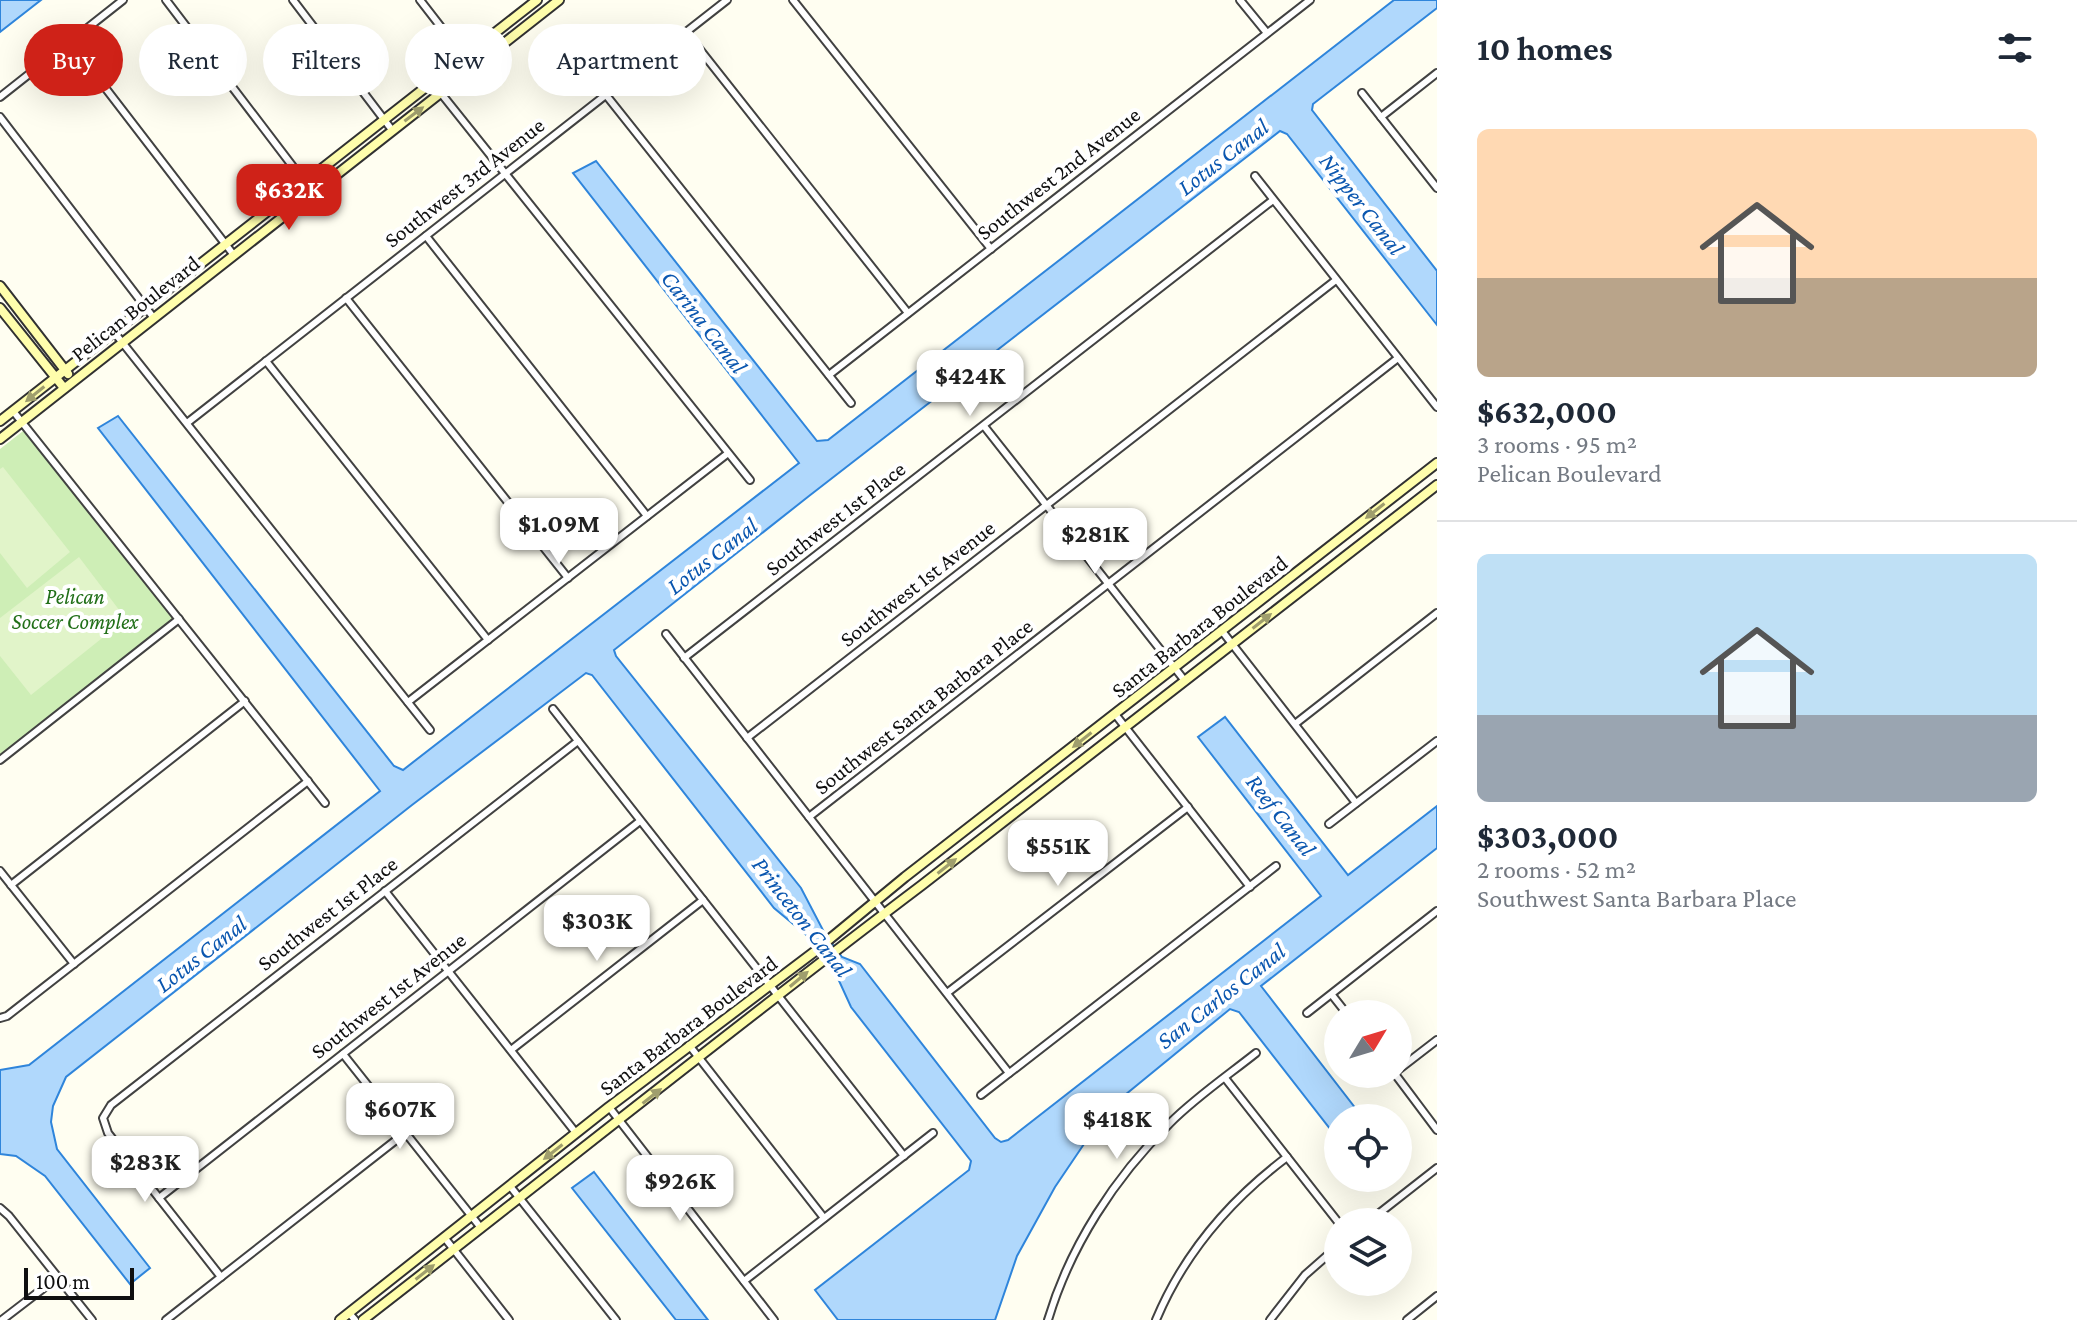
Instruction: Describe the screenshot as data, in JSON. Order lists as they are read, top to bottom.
{
  "streets": {
    "main road": ["Pelican Boulevard", "Santa Barbara Boulevard"],
    "street": [
      "Southwest 2nd Avenue",
      "Southwest 3rd Avenue",
      "Southwest 1st Place",
      "Southwest 1st Avenue",
      "Southwest Santa Barbara Place"
    ]
  },
  "crossings": [
    ["Southwest 1st Place", "Southwest 1st Avenue"]
  ],
  "water": [
    "Lotus Canal",
    "Nipper Canal",
    "Carina Canal",
    "Reef Canal",
    "Princeton Canal",
    "San Carlos Canal"
  ],
  "parks": ["Pelican Soccer Complex"],
  "scale_bar": "100 m",
  "north": "top right",
  "page": {
    "heading": "10 homes",
    "chip": [
      "Buy",
      "Rent",
      "Filters",
      "New",
      "Apartment"
    ],
    "list": [
      {
        "name": "$632,000",
        "note": "3 rooms · 95 m² · Pelican Boulevard"
      },
      {
        "name": "$303,000",
        "note": "2 rooms · 52 m² · Southwest Santa Barbara Place"
      }
    ],
    "price": [
      "$632K",
      "$424K",
      "$1.09M",
      "$281K",
      "$551K",
      "$303K",
      "$607K",
      "$418K",
      "$283K",
      "$926K"
    ],
    "scale": "100 m"
  }
}
